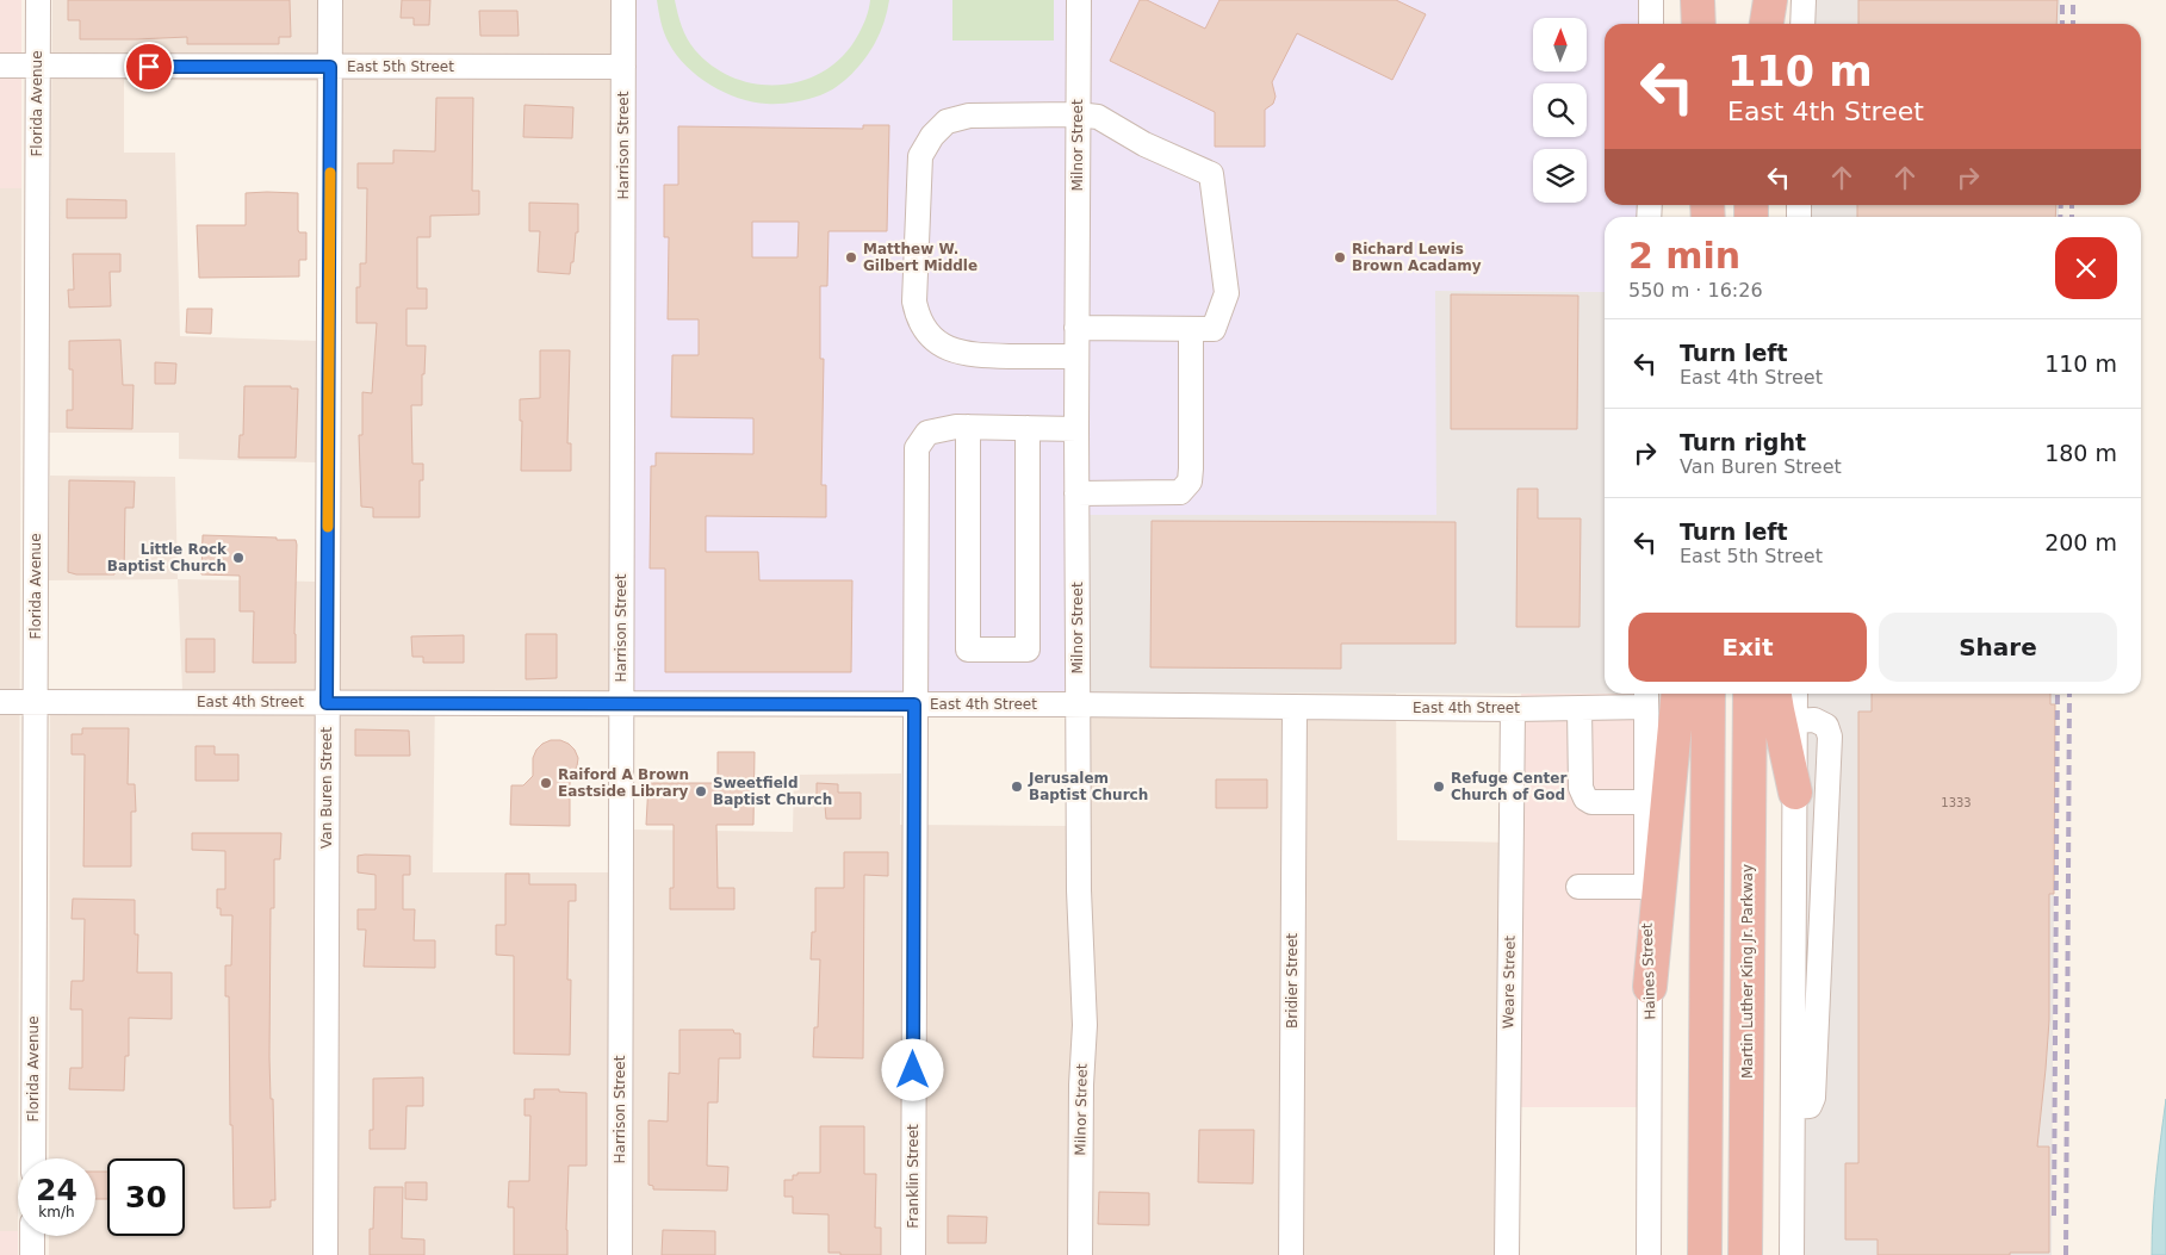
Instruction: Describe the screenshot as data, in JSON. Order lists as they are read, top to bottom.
{
  "streets": {
    "highway": ["Martin Luther King Jr. Parkway"],
    "street": [
      "East 5th Street",
      "Florida Avenue",
      "Harrison Street",
      "Milnor Street",
      "East 4th Street",
      "Van Buren Street",
      "Haines Street",
      "Bridier Street",
      "Weare Street",
      "Franklin Street"
    ]
  },
  "crossings": [
    ["East 5th Street", "Florida Avenue"],
    ["East 5th Street", "Harrison Street"],
    ["East 5th Street", "Van Buren Street"],
    ["Florida Avenue", "East 4th Street"],
    ["Harrison Street", "East 4th Street"],
    ["Milnor Street", "East 4th Street"],
    ["Milnor Street", "Franklin Street"],
    ["East 4th Street", "Van Buren Street"],
    ["East 4th Street", "Haines Street"],
    ["East 4th Street", "Bridier Street"],
    ["East 4th Street", "Weare Street"],
    ["East 4th Street", "Franklin Street"]
  ],
  "places": [
    "Matthew W. Gilbert Middle",
    "Richard Lewis Brown Acadamy",
    "Little Rock Baptist Church",
    "Raiford A Brown Eastside Library",
    "Jerusalem Baptist Church",
    "Refuge Center Church of God",
    "Sweetfield Baptist Church"
  ],
  "house_numbers": ["1333"],
  "north": "top",
  "page": {
    "turn": ["110 m", "East 4th Street"],
    "heading": ["2 min", "550 m · 16:26"],
    "list": [
      {
        "name": "Turn left",
        "note": "East 4th Street",
        "value": "110 m"
      },
      {
        "name": "Turn right",
        "note": "Van Buren Street",
        "value": "180 m"
      },
      {
        "name": "Turn left",
        "note": "East 5th Street",
        "value": "200 m"
      }
    ],
    "buttons": ["Exit", "Share"],
    "speed": "24 km/h",
    "limit": "30"
  }
}
